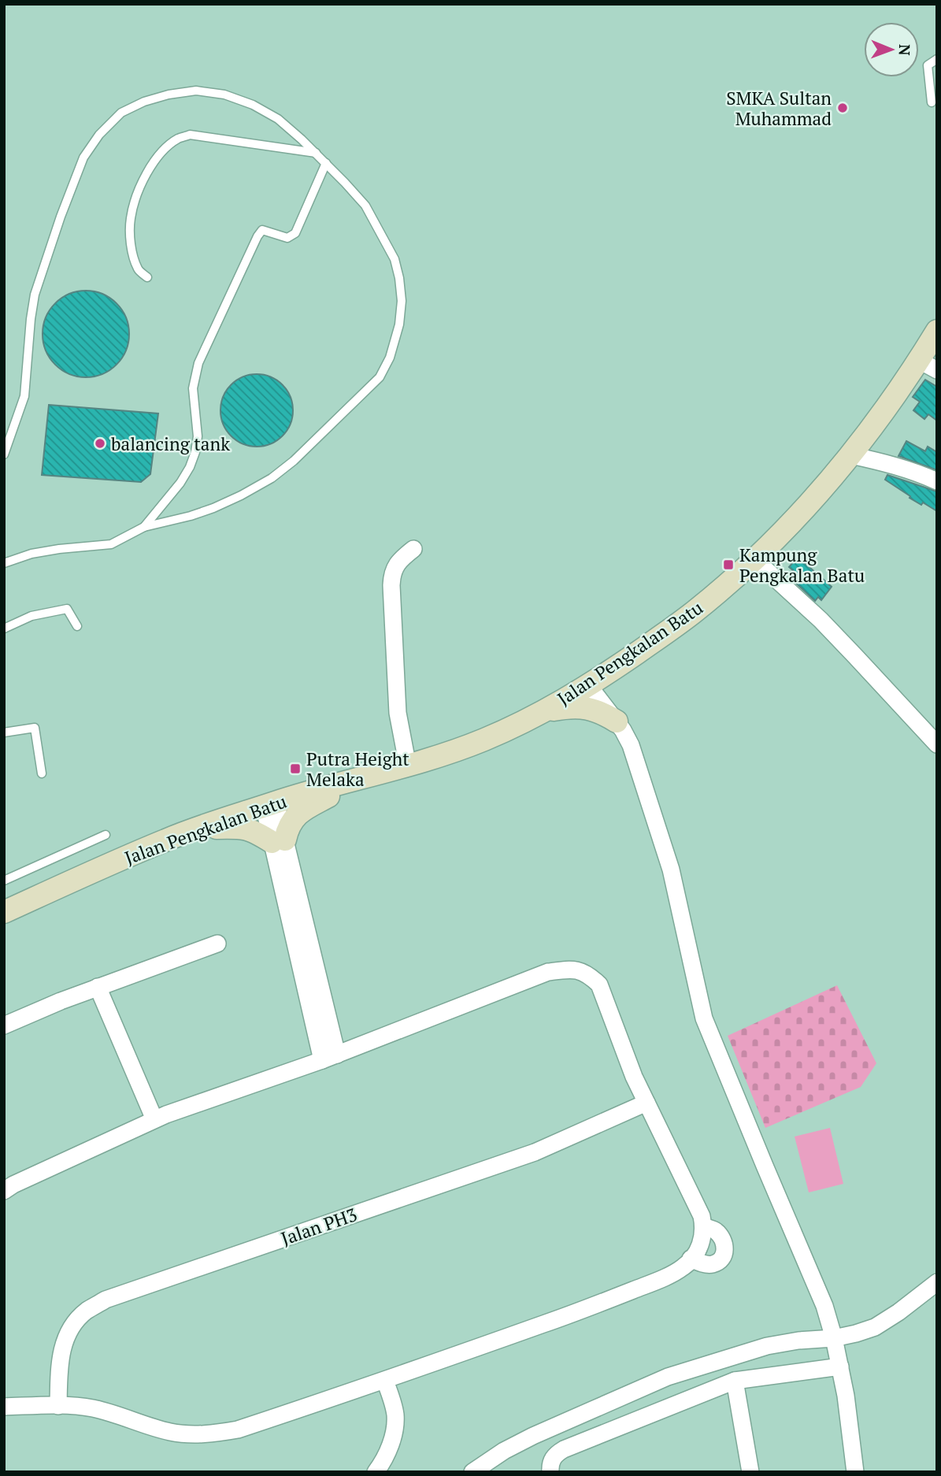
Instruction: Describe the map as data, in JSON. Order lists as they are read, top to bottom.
{
  "streets": {
    "main road": ["Jalan Pengkalan Batu"],
    "street": ["Jalan PH3"]
  },
  "places": {
    "other": ["SMKA Sultan Muhammad", "balancing tank"],
    "transit": ["Kampung Pengkalan Batu", "Putra Height Melaka"]
  },
  "north": "right"
}
